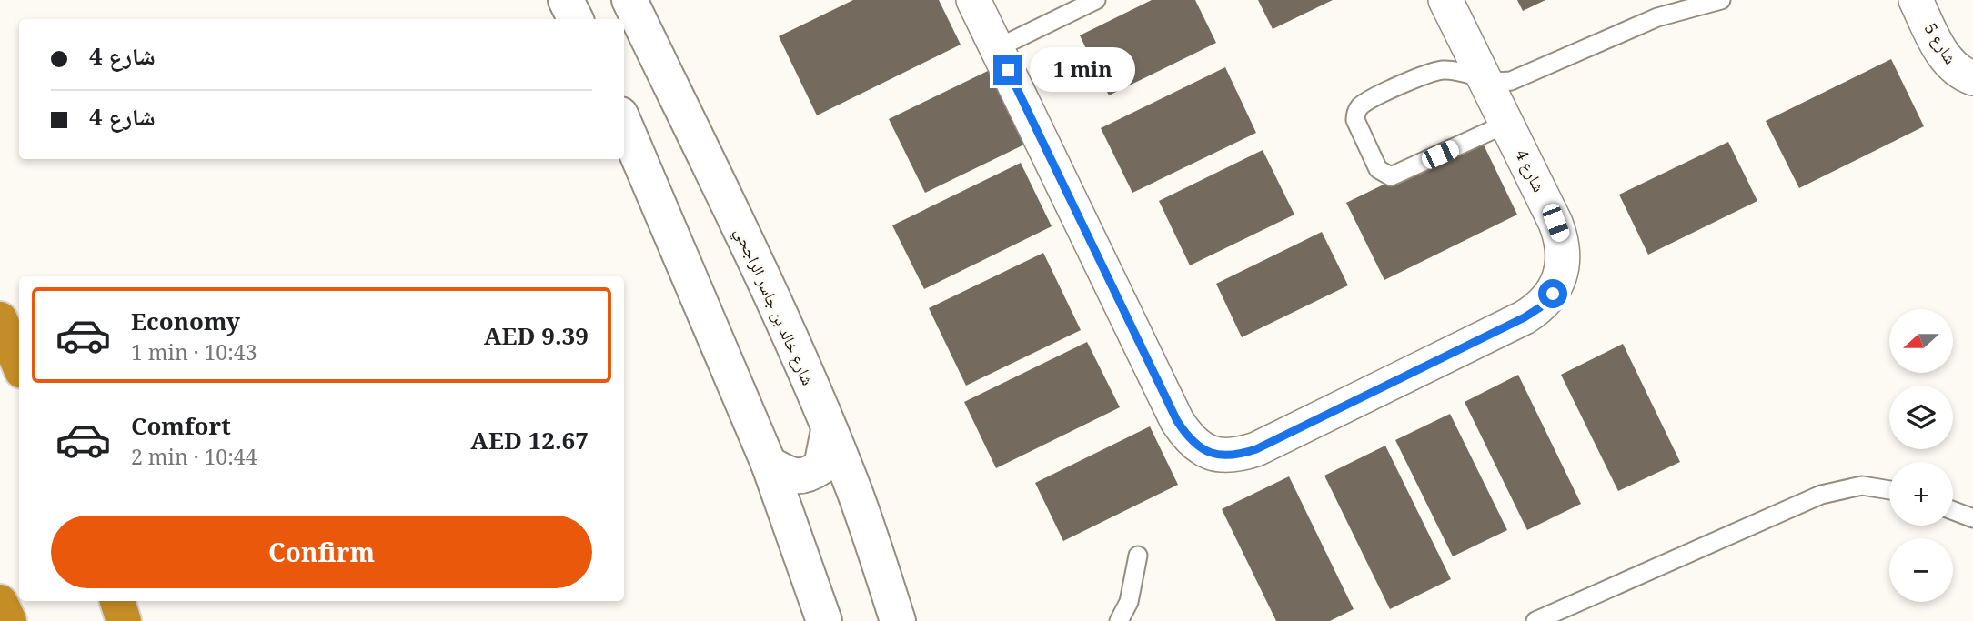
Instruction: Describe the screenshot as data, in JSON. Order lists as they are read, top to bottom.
{
  "streets": {
    "street": ["شارع 5", "شارع 4", "شارع خالد بن جاسر الراجحي"]
  },
  "north": "left",
  "page": {
    "banner": ["شارع 4", "شارع 4"],
    "bubble": "1 min",
    "list": [
      {
        "name": "Economy",
        "note": "1 min · 10:43",
        "value": "AED 9.39"
      },
      {
        "name": "Comfort",
        "note": "2 min · 10:44",
        "value": "AED 12.67"
      }
    ],
    "map_buttons": ["+", "−"],
    "buttons": "Confirm"
  }
}
